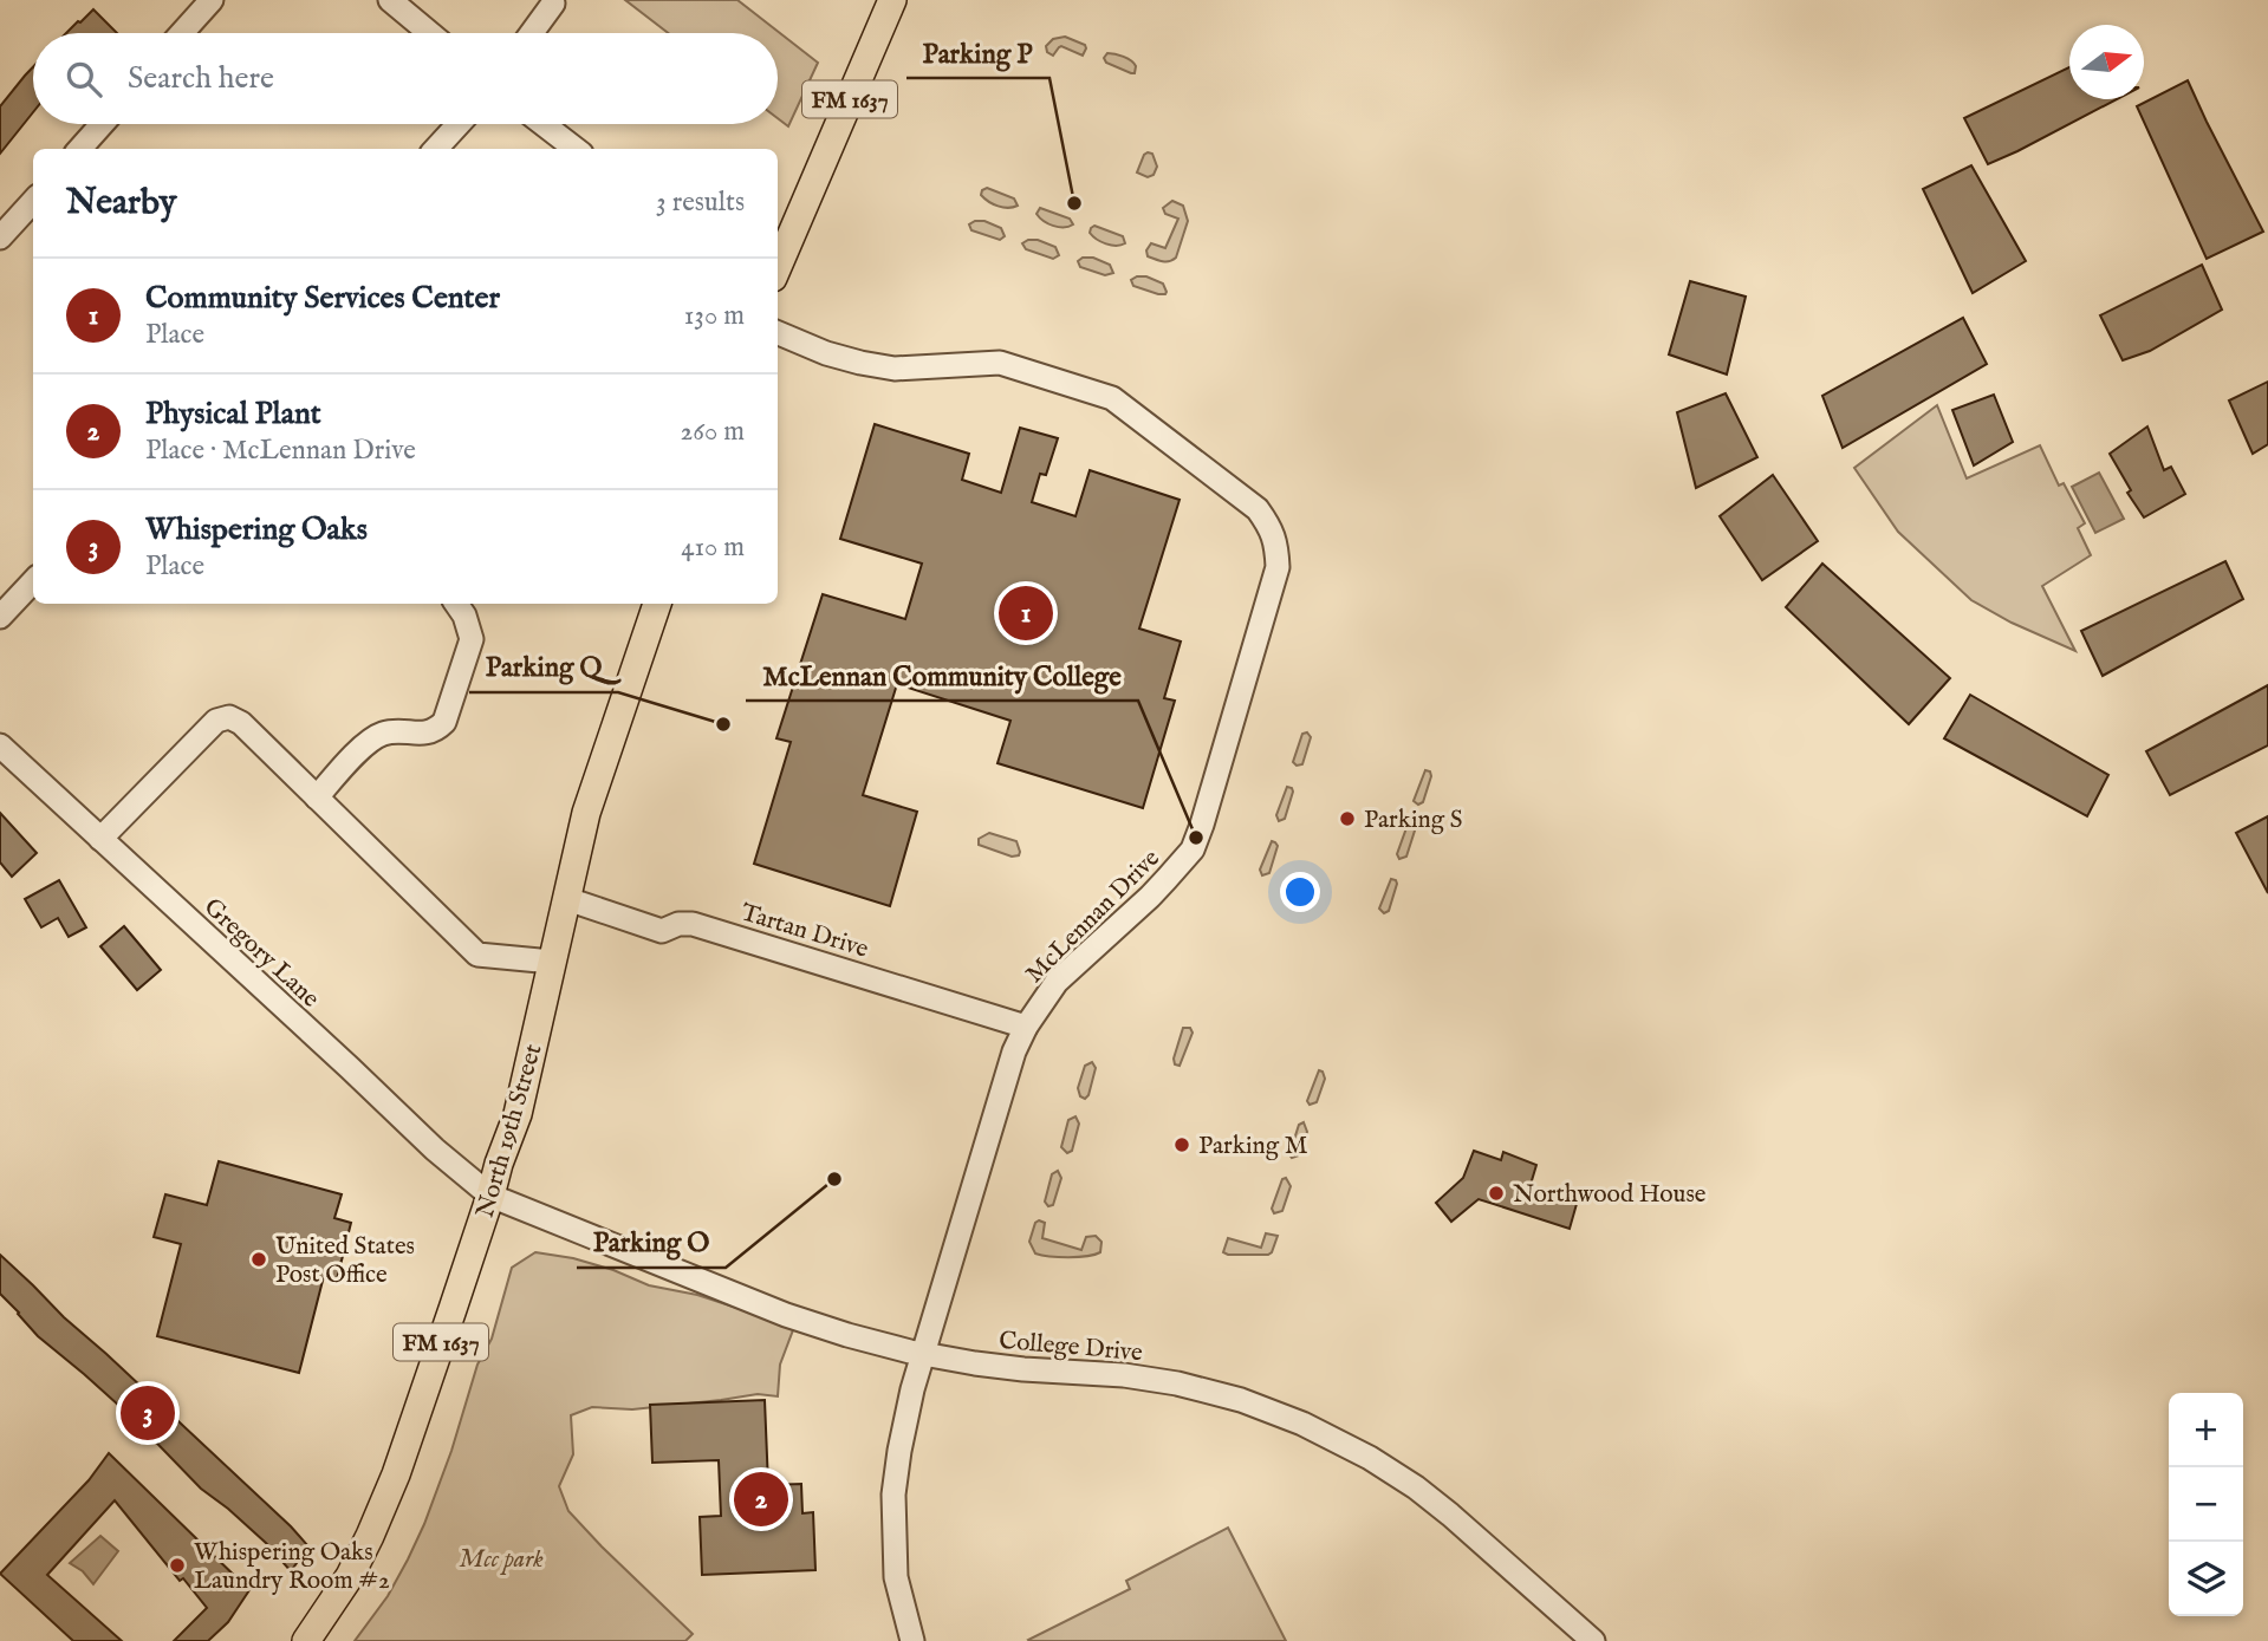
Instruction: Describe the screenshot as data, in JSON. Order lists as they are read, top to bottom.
{
  "streets": {
    "main road": ["FM 1637", "North 19th Street"],
    "street": [
      "McLennan Drive",
      "Tartan Drive",
      "Gregory Lane",
      "College Drive"
    ]
  },
  "crossings": [
    ["McLennan Drive", "Tartan Drive"],
    ["McLennan Drive", "College Drive"],
    ["Tartan Drive", "North 19th Street"],
    ["Gregory Lane", "North 19th Street"],
    ["Gregory Lane", "College Drive"],
    ["North 19th Street", "College Drive"]
  ],
  "parks": ["Mcc park"],
  "places": [
    "Parking P",
    "Parking Q",
    "Parking S",
    "McLennan Community College",
    "Parking M",
    "Parking O",
    "Northwood House",
    "United States Post Office",
    "Whispering Oaks Laundry Room #2"
  ],
  "north": "right",
  "page": {
    "search": "Search here",
    "heading": ["Nearby", "3 results"],
    "list": [
      {
        "mark": "1",
        "name": "Community Services Center",
        "note": "Place",
        "value": "130 m"
      },
      {
        "mark": "2",
        "name": "Physical Plant",
        "note": "Place · McLennan Drive",
        "value": "260 m"
      },
      {
        "mark": "3",
        "name": "Whispering Oaks",
        "note": "Place",
        "value": "410 m"
      }
    ],
    "pins": ["1", "3", "2"],
    "map_buttons": ["+", "−"]
  }
}
